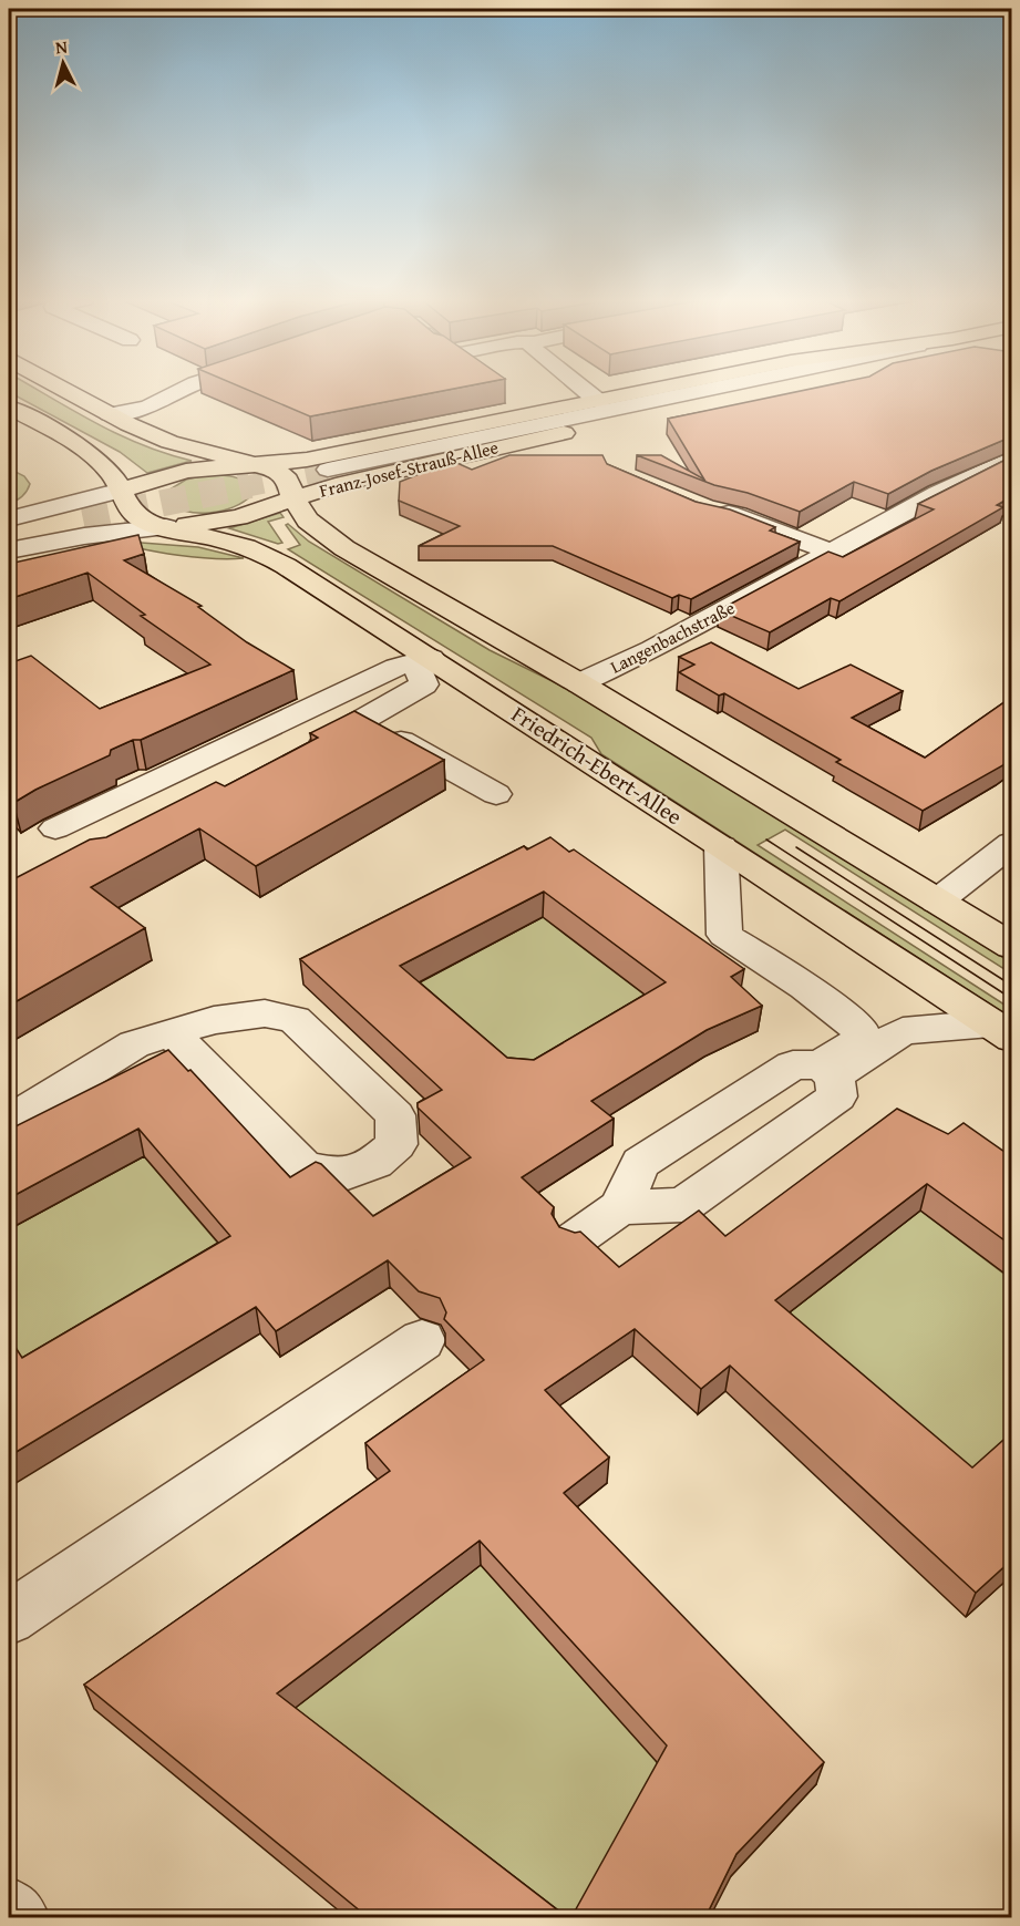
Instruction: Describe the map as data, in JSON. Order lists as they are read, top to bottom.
{
  "streets": {
    "main road": ["Franz-Josef-Strauß-Allee", "Friedrich-Ebert-Allee"],
    "street": ["Langenbachstraße"]
  },
  "crossings": [
    ["Franz-Josef-Strauß-Allee", "Friedrich-Ebert-Allee"]
  ],
  "north": "top"
}
